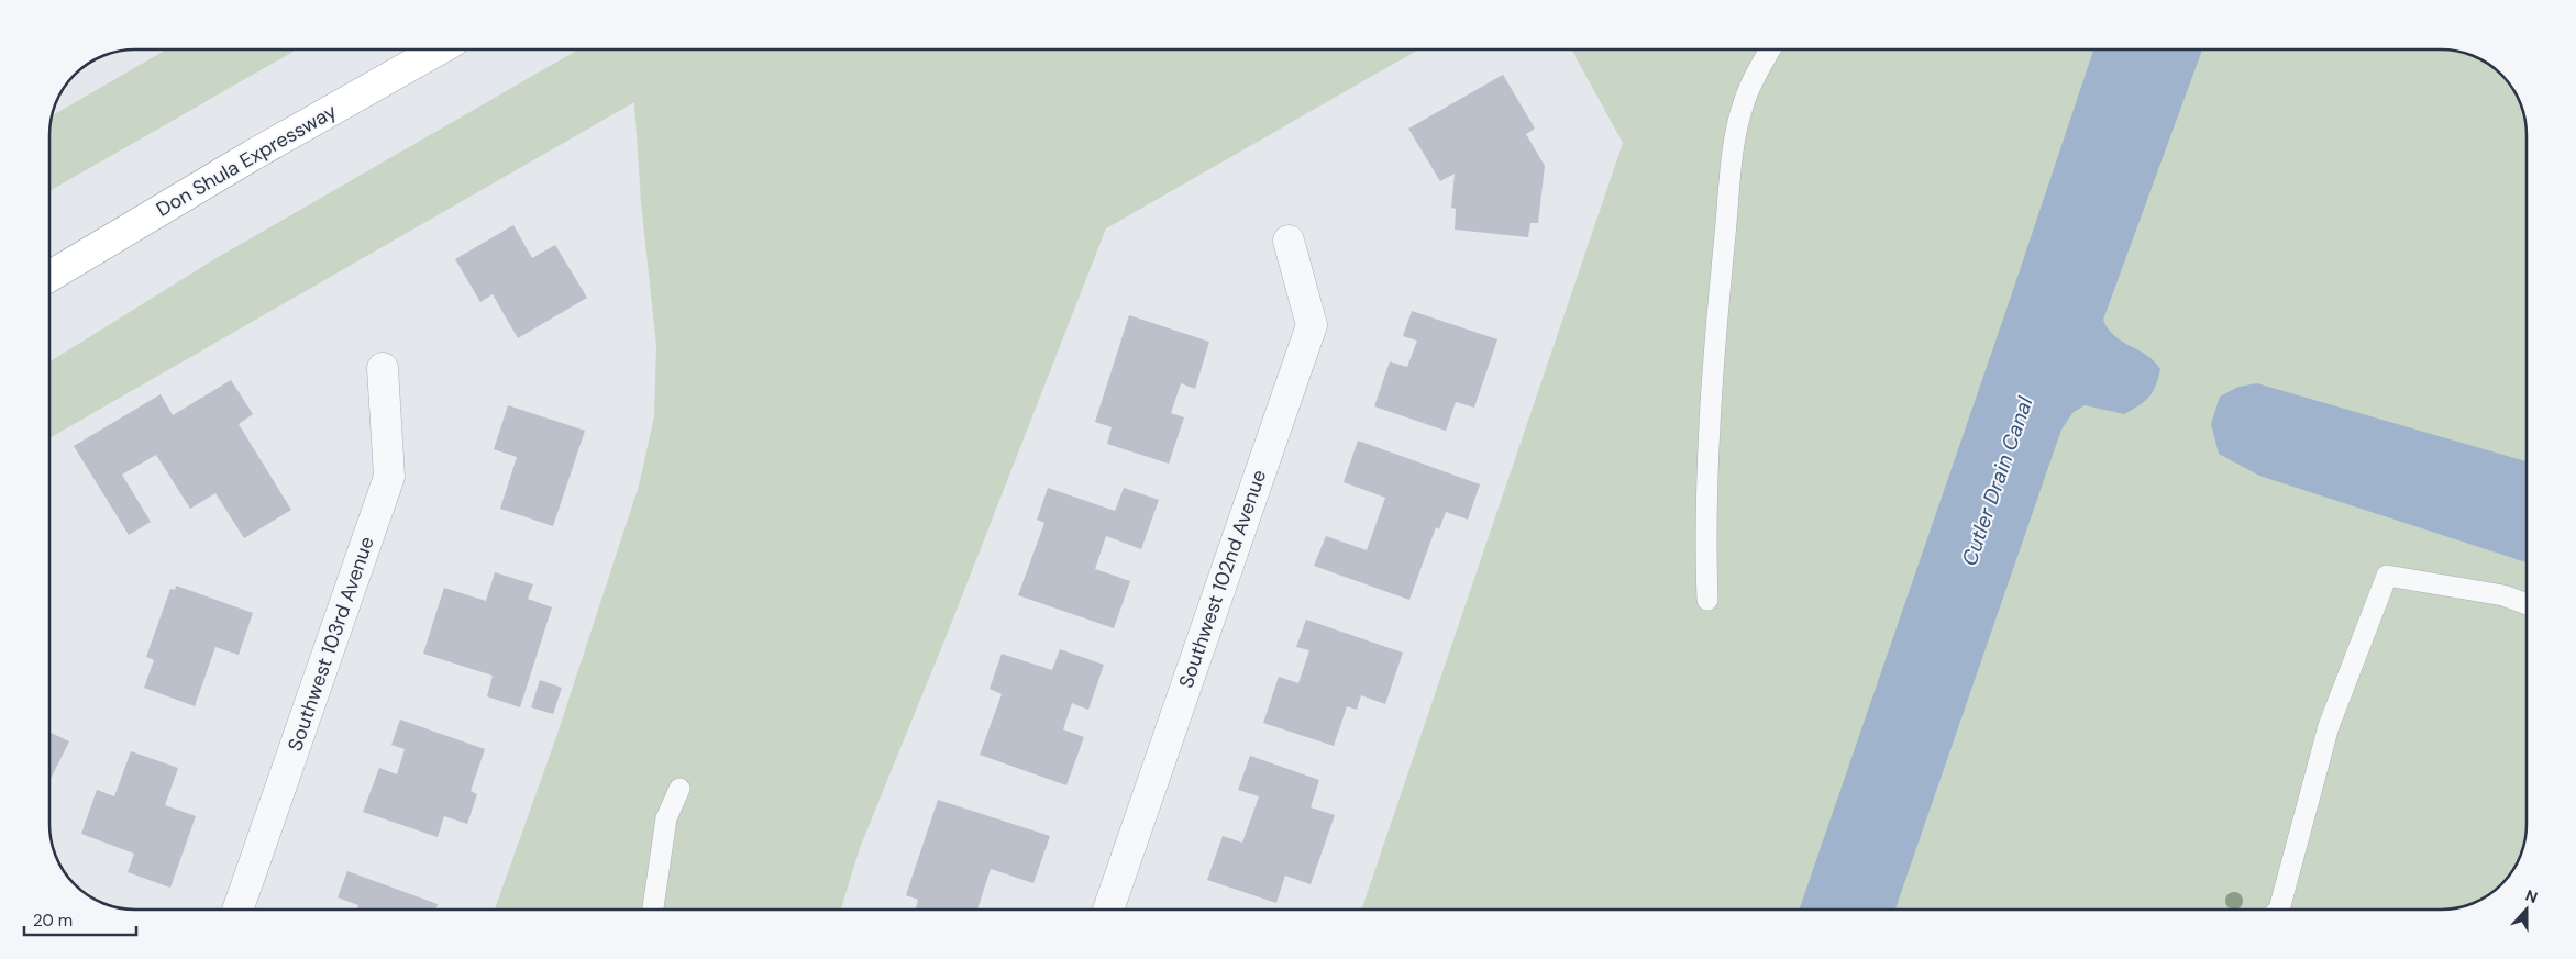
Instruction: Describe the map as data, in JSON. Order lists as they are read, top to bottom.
{
  "streets": {
    "highway": ["Don Shula Expressway"],
    "street": ["Southwest 102nd Avenue", "Southwest 103rd Avenue"]
  },
  "water": ["Cutler Drain Canal"],
  "scale_bar": "20 m",
  "north": "top"
}
